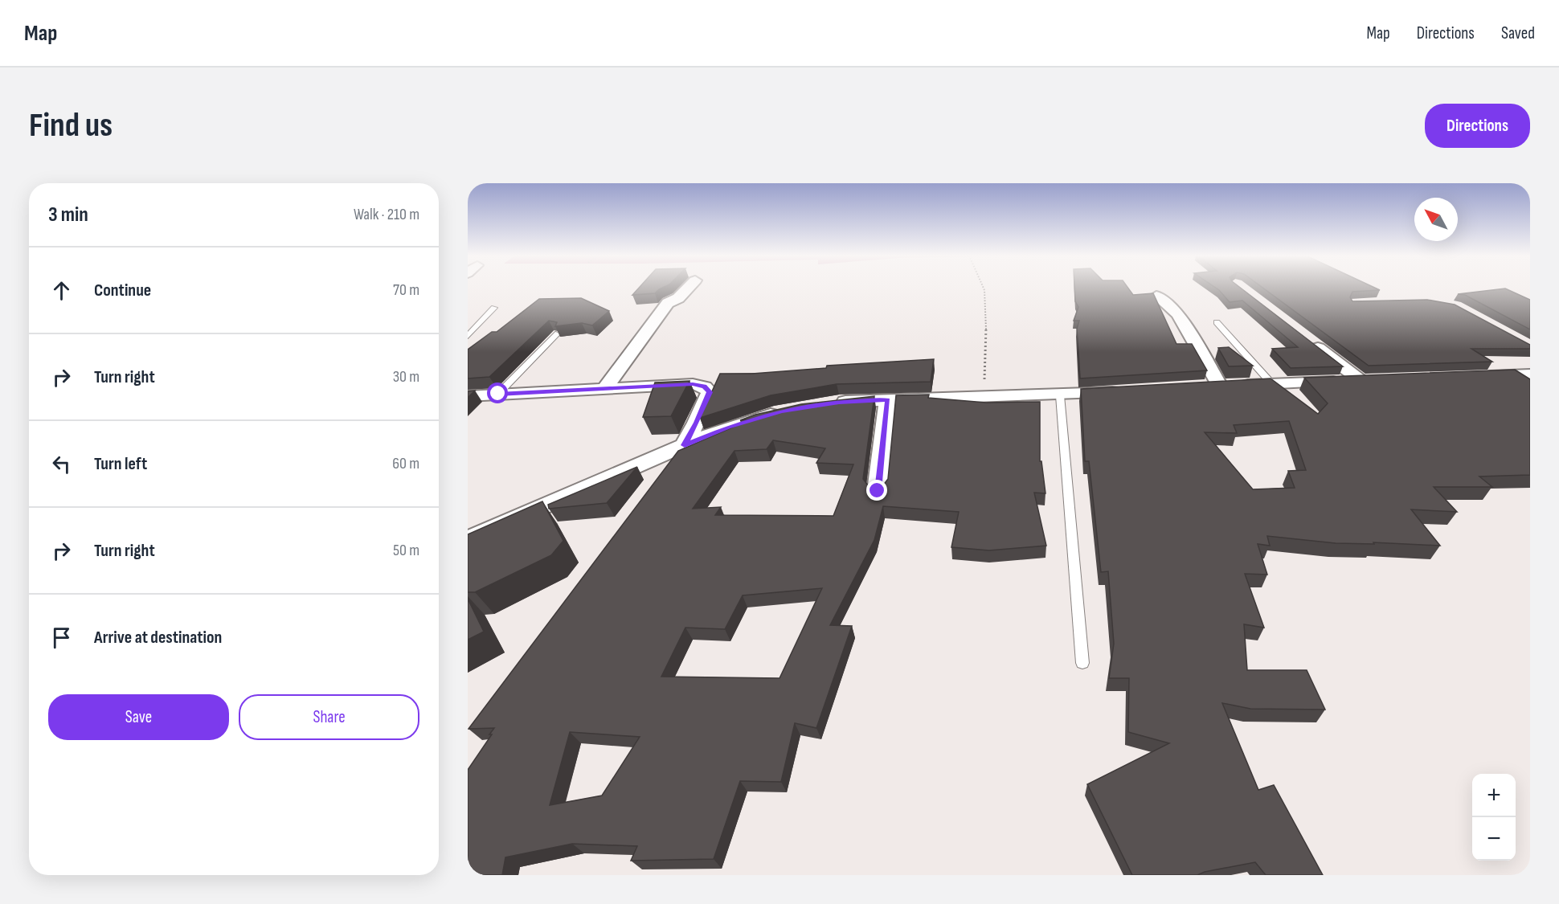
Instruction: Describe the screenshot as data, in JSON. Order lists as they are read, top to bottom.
{
  "north": "top left",
  "page": {
    "header": "Map",
    "nav": ["Map", "Directions", "Saved"],
    "buttons": [
      "Directions",
      ["Save", "Share"]
    ],
    "title": "Find us",
    "heading": ["3 min", "Walk · 210 m"],
    "list": [
      ["Continue", "70 m"],
      ["Turn right", "30 m"],
      ["Turn left", "60 m"],
      ["Turn right", "50 m"],
      "Arrive at destination"
    ],
    "map_buttons": ["+", "−"]
  }
}
